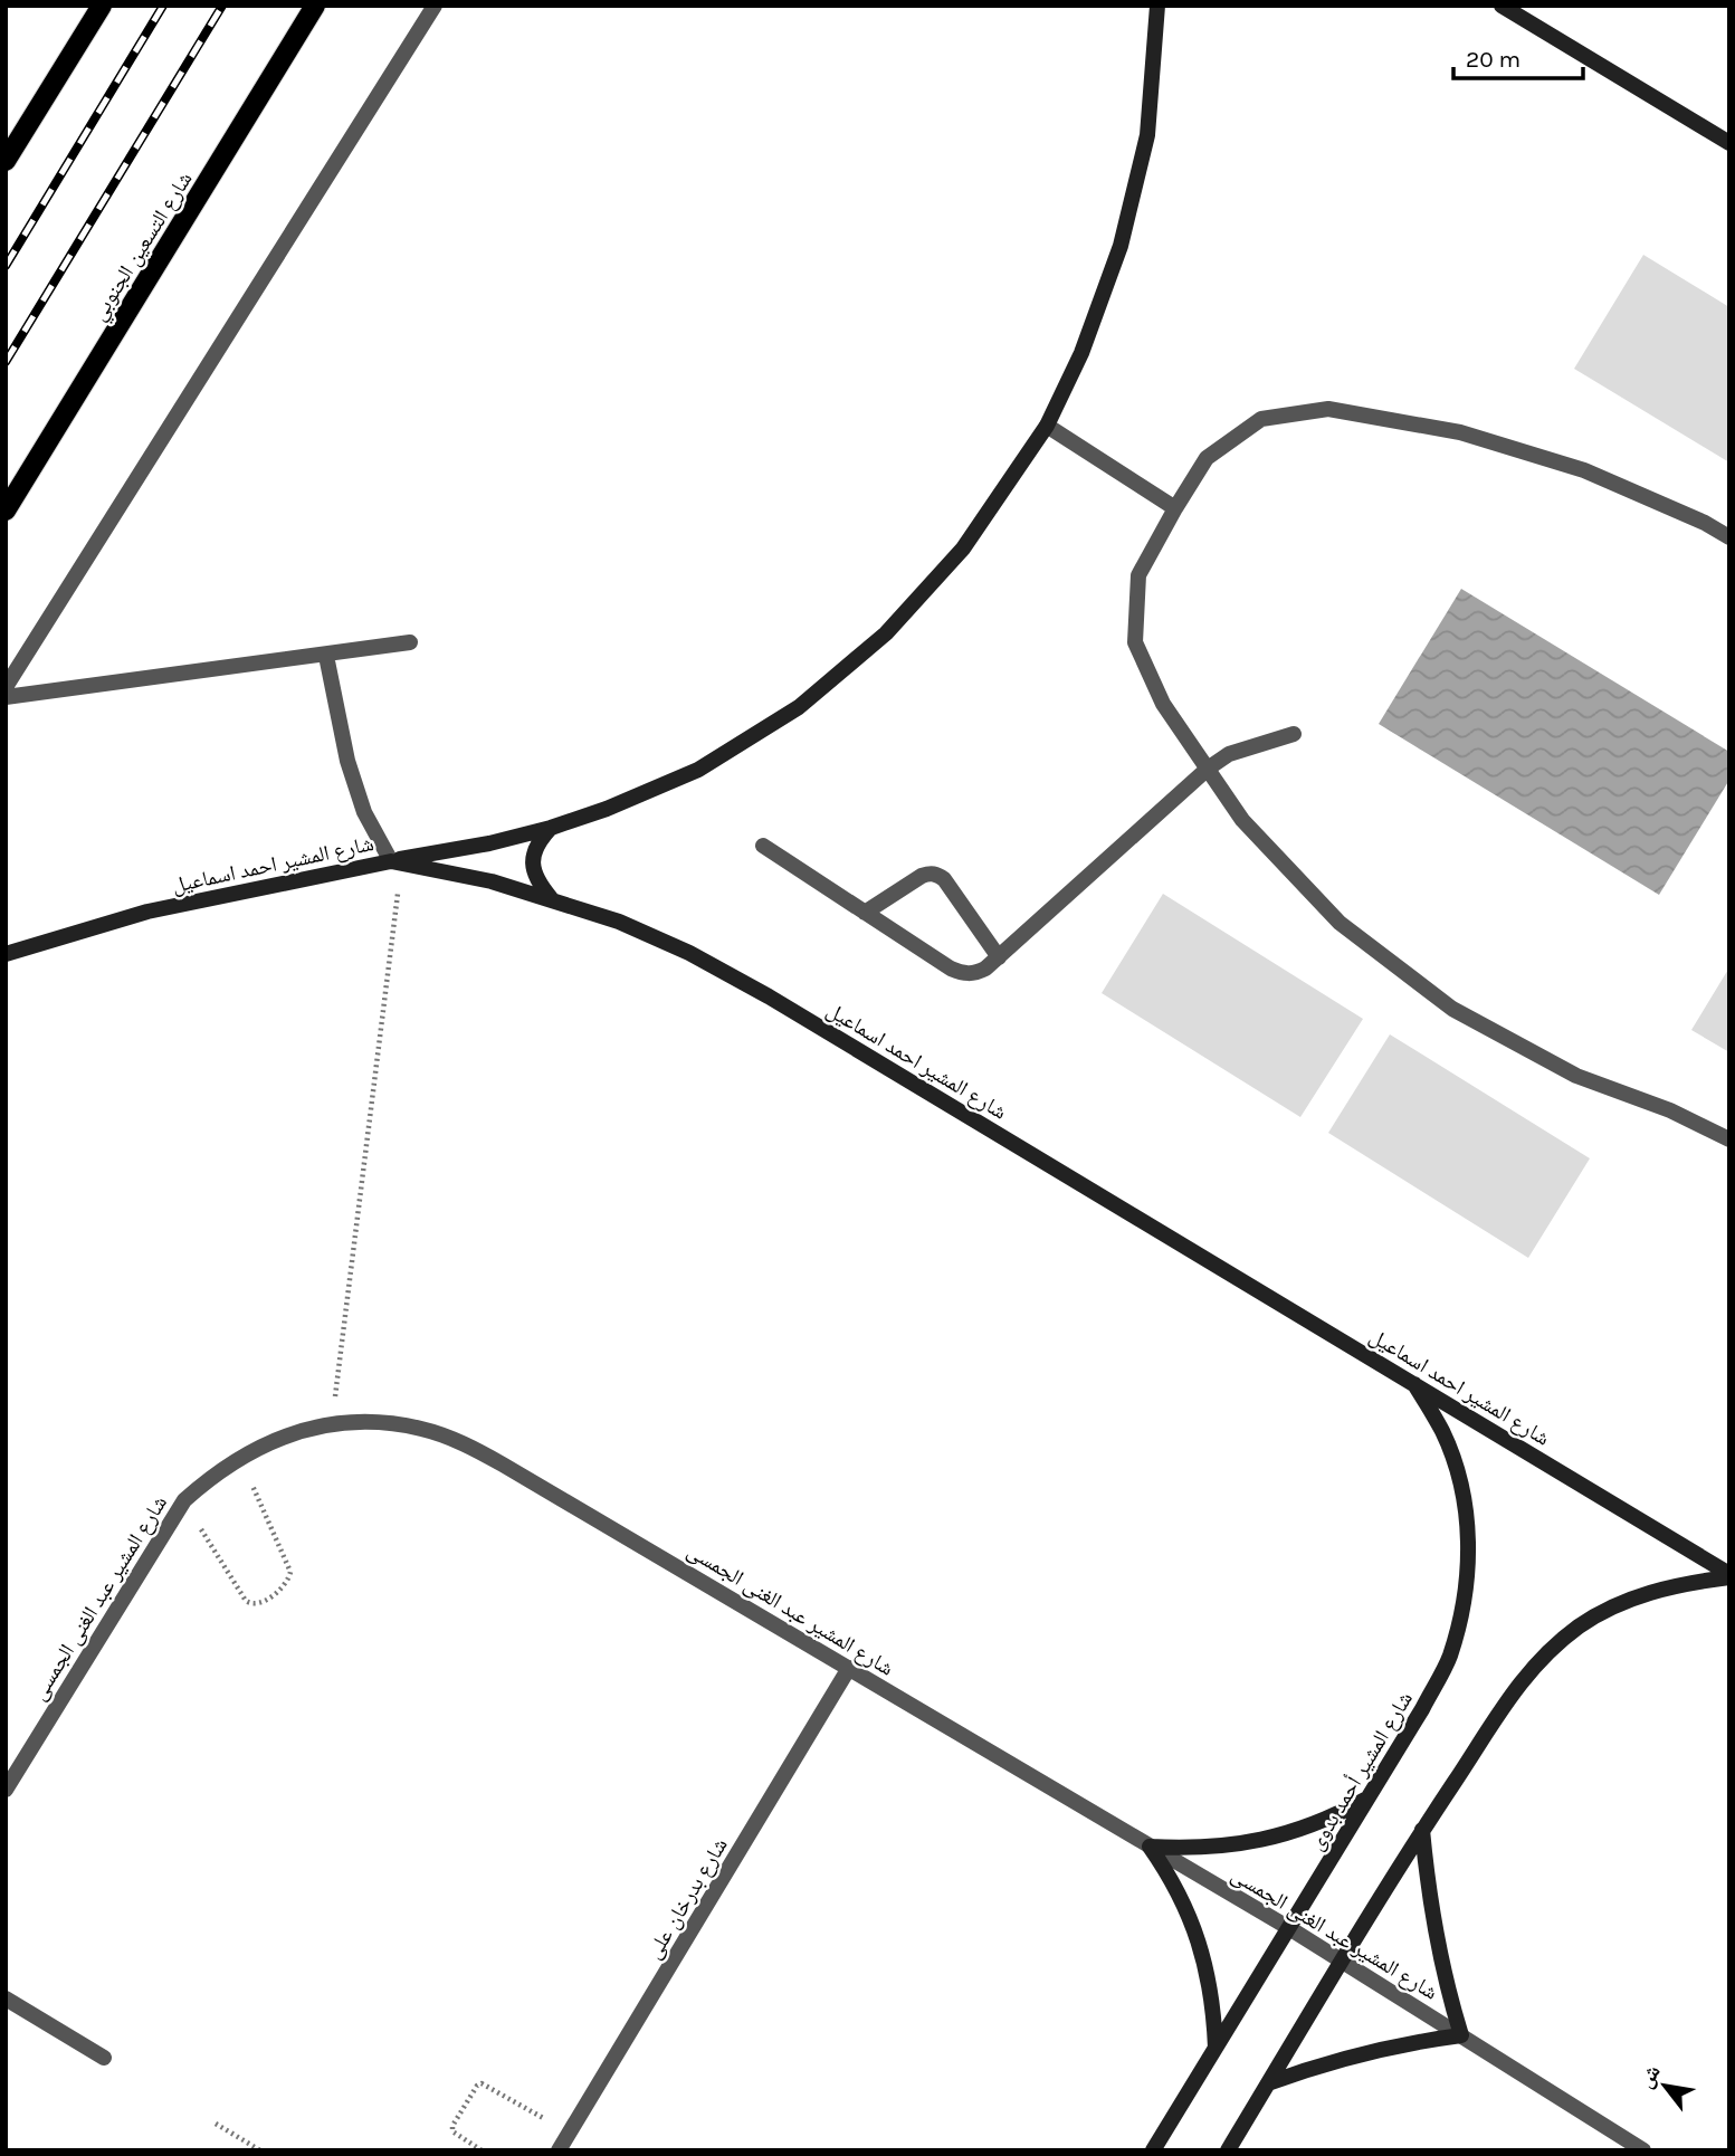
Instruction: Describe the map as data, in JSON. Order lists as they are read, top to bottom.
{
  "streets": {
    "main road": ["شارع التسعين الجنوبي", "شارع المشير احمد اسماعيل", "شارع المشير أحمد بدوى"],
    "street": ["شارع المشير عبد الغنى الجمسى", "شارع بدرخان على"]
  },
  "crossings": [
    ["شارع المشير احمد اسماعيل", "شارع المشير أحمد بدوى"],
    ["شارع المشير عبد الغنى الجمسى", "شارع المشير أحمد بدوى"],
    ["شارع المشير عبد الغنى الجمسى", "شارع بدرخان على"]
  ],
  "scale_bar": "20 m",
  "north": "top left"
}
